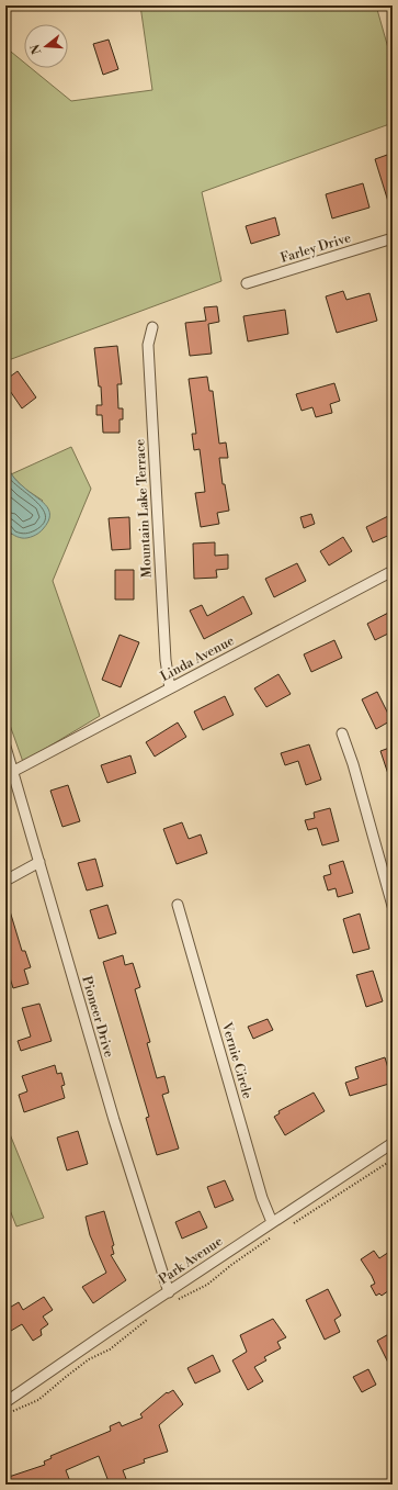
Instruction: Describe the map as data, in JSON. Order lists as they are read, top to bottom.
{
  "streets": {
    "street": [
      "Farley Drive",
      "Mountain Lake Terrace",
      "Linda Avenue",
      "Pioneer Drive",
      "Vernie Circle",
      "Park Avenue"
    ]
  },
  "crossings": [
    ["Mountain Lake Terrace", "Linda Avenue"],
    ["Linda Avenue", "Pioneer Drive"],
    ["Pioneer Drive", "Park Avenue"],
    ["Vernie Circle", "Park Avenue"]
  ],
  "north": "left"
}
